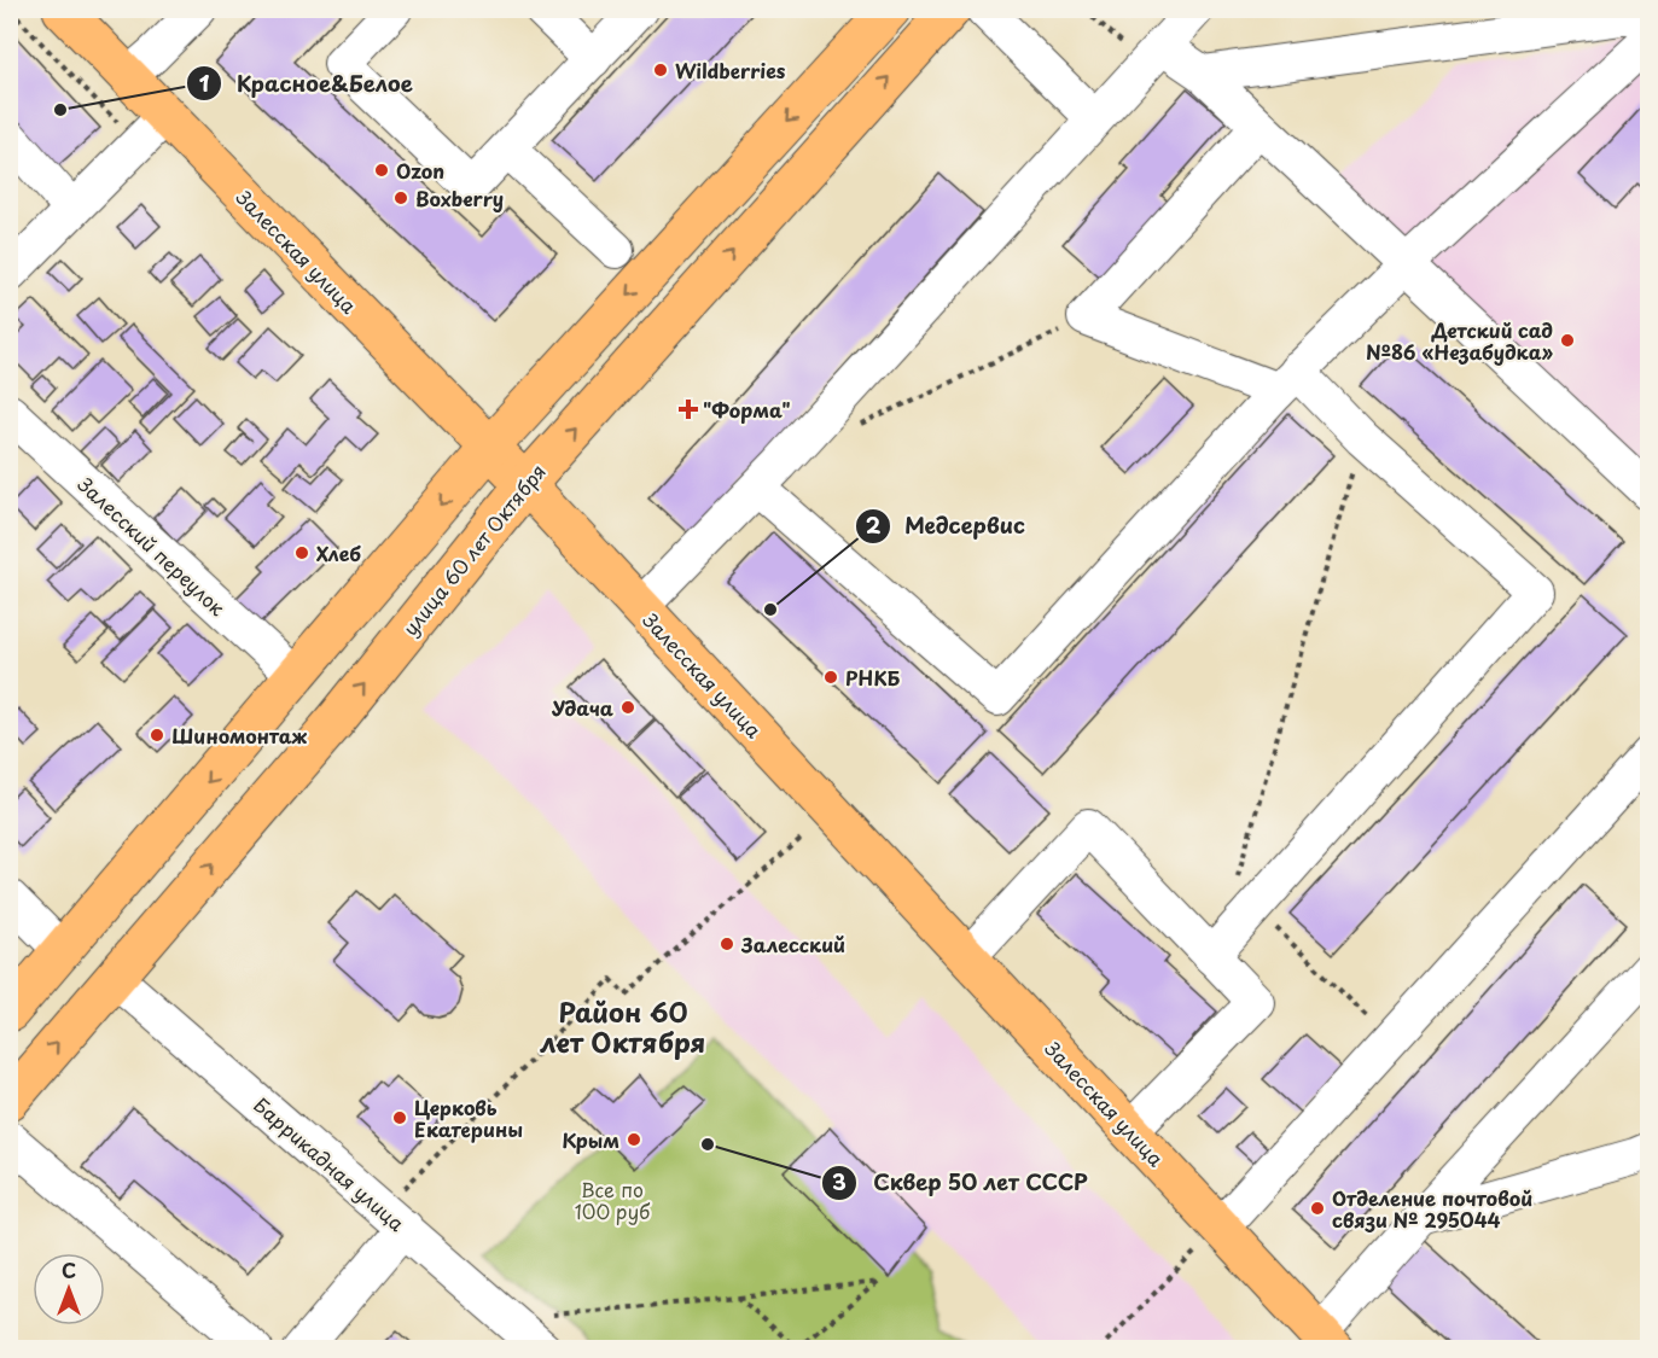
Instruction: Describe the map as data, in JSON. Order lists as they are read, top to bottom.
{
  "streets": {
    "main road": ["Залесская улица", "улица 60 лет Октября"],
    "street": ["Залесский переулок", "Баррикадная улица"]
  },
  "crossings": [
    ["Залесская улица", "улица 60 лет Октября"],
    ["улица 60 лет Октября", "Баррикадная улица"]
  ],
  "districts": ["Район 60 лет Октября"],
  "parks": ["Все по 100 руб"],
  "places": {
    "other": [
      "Wildberries",
      "Красное&Белое",
      "Ozon",
      "Boxberry",
      "Детский сад №86 «Незабудка»",
      "Хлеб",
      "Медсервис",
      "РНКБ",
      "Удача",
      "Шиномонтаж",
      "Залесский",
      "Церковь Екатерины",
      "Крым",
      "Сквер 50 лет СССР",
      "Отделение почтовой связи № 295044"
    ],
    "health": ["\"Форма\""]
  },
  "north": "top"
}
